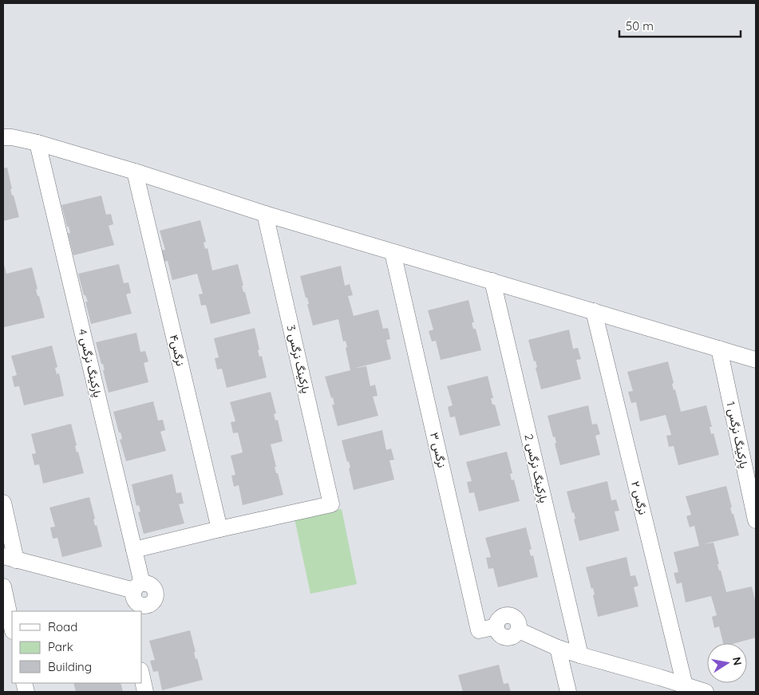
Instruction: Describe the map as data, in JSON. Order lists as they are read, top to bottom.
{
  "streets": {
    "street": [
      "نرگس۴",
      "پارکینگ نرگس 3",
      "پارکینگ نرگس 4",
      "پارکینگ نرگس 1",
      "نرگس ۳",
      "پارکینگ نرگس 2",
      "نرگس ۲"
    ]
  },
  "crossings": [
    ["نرگس۴", "پارکینگ نرگس 3"]
  ],
  "legend": ["Road", "Park", "Building"],
  "scale_bar": "50 m",
  "north": "right"
}
